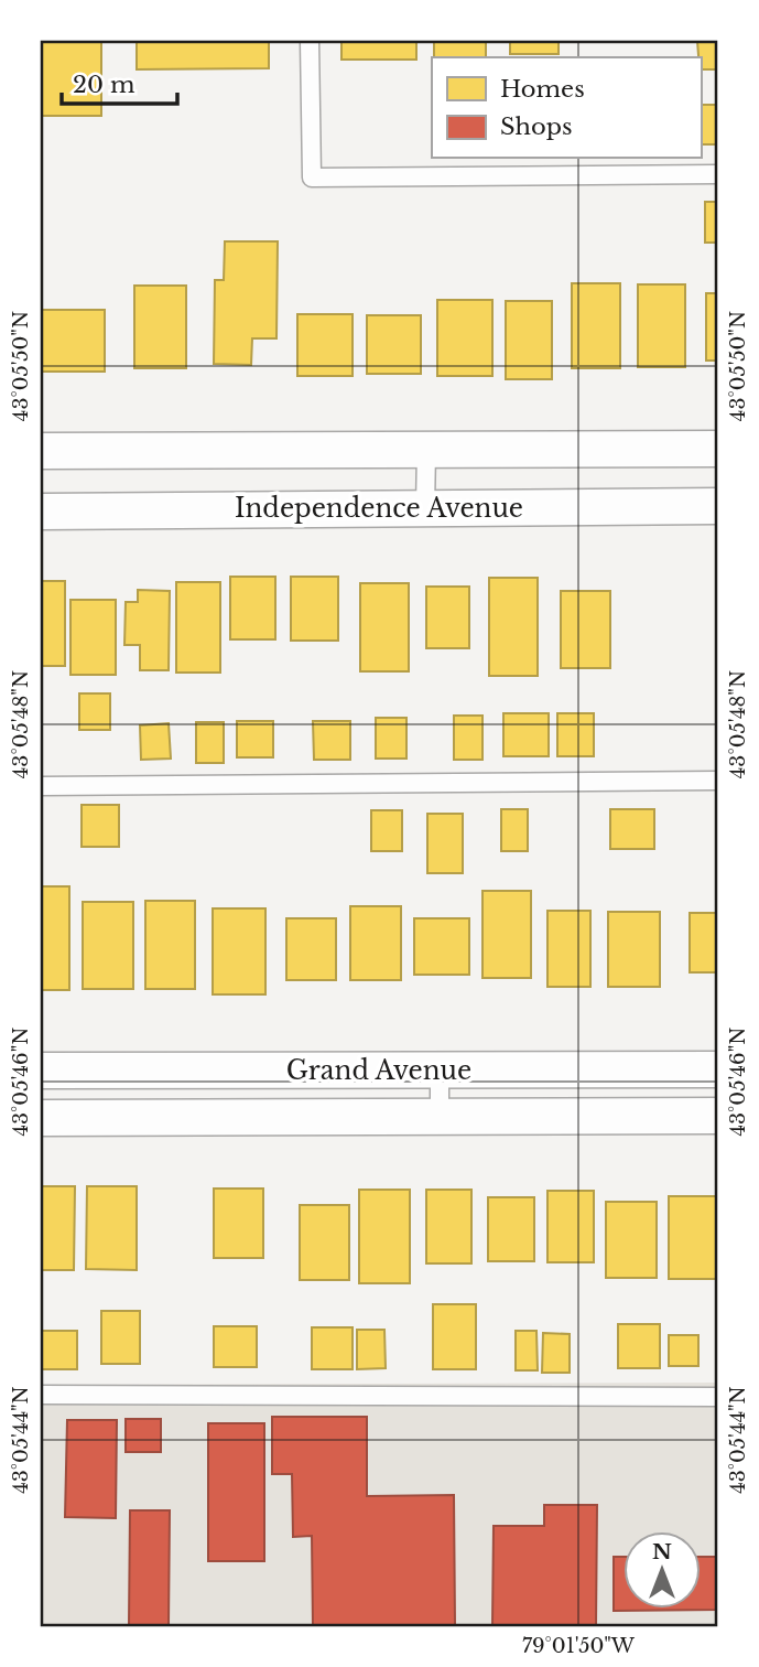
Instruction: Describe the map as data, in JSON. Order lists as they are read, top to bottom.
{
  "streets": {
    "street": ["Independence Avenue", "Grand Avenue"]
  },
  "legend": ["Homes", "Shops"],
  "scale_bar": "20 m",
  "north": "top",
  "coordinates": [
    "43°05'50\"N",
    "43°05'48\"N",
    "43°05'46\"N",
    "43°05'44\"N",
    "79°01'50\"W"
  ]
}
